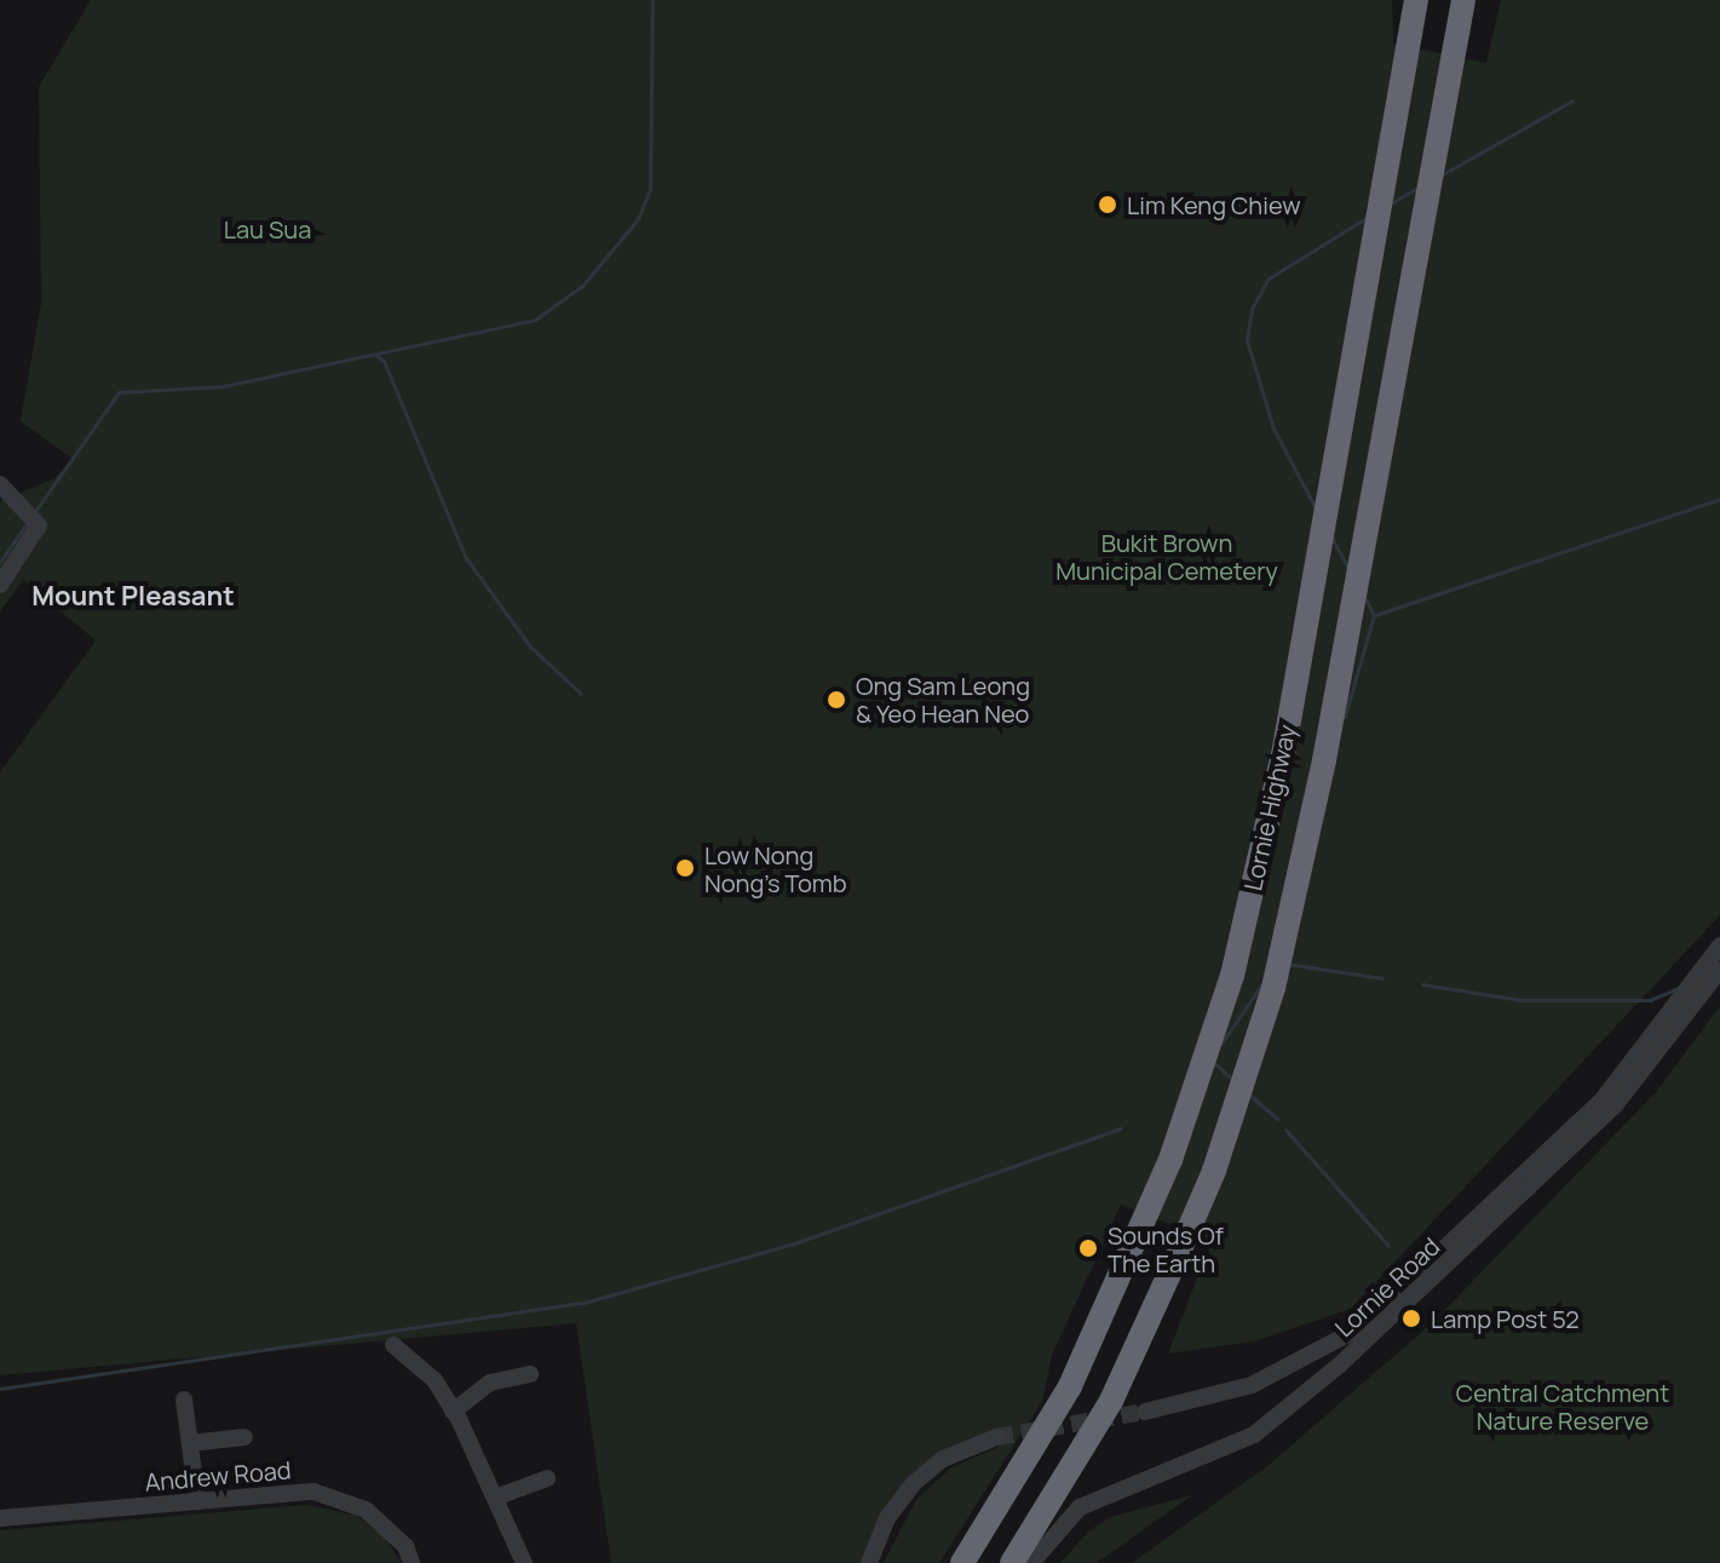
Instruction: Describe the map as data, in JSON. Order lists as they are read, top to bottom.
{
  "streets": {
    "highway": ["Lornie Highway"],
    "street": ["Lornie Road", "Andrew Road"]
  },
  "districts": ["Mount Pleasant"],
  "parks": ["Lau Sua", "Bukit Brown Municipal Cemetery", "Central Catchment Nature Reserve"],
  "places": [
    "Lim Keng Chiew",
    "Ong Sam Leong & Yeo Hean Neo",
    "Low Nong Nong's Tomb",
    "Sounds Of The Earth",
    "Lamp Post 52"
  ]
}
